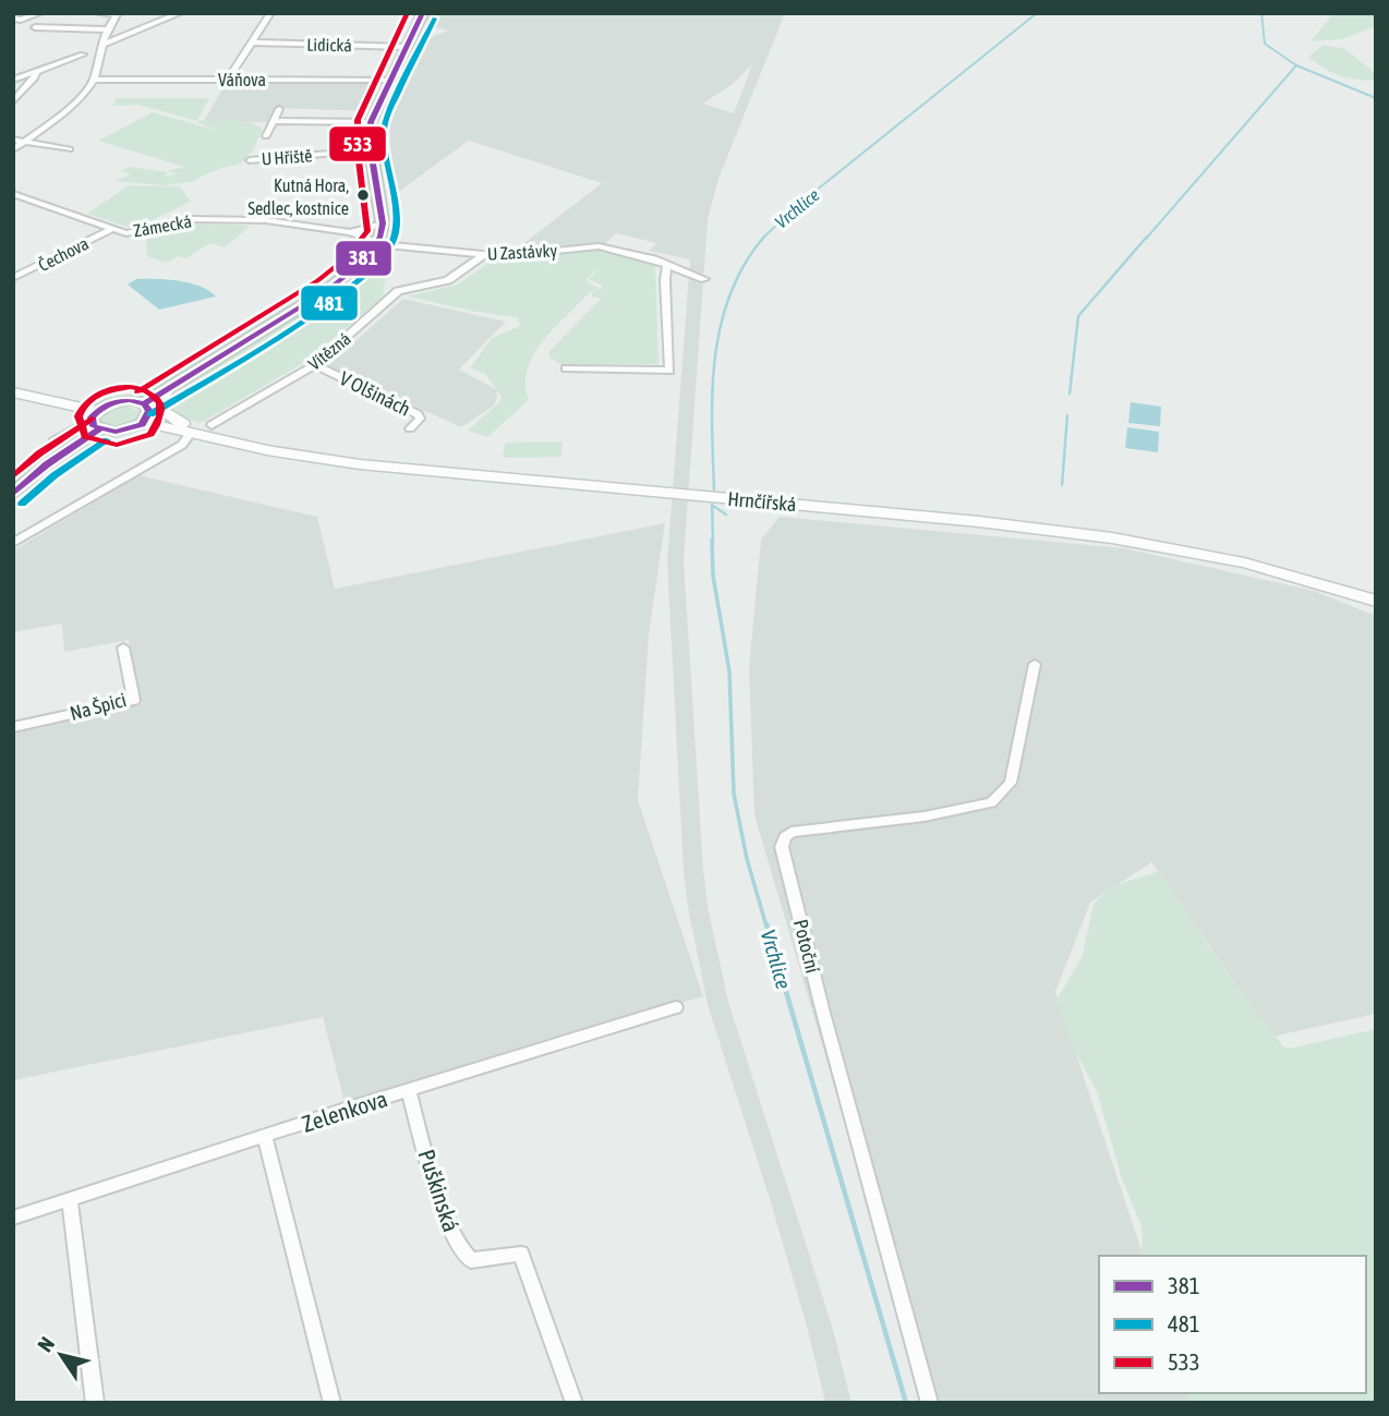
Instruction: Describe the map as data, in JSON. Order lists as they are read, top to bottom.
{
  "streets": {
    "main road": ["Hrnčířská"],
    "street": [
      "Lidická",
      "Váňova",
      "U Hřiště",
      "Zámecká",
      "U Zastávky",
      "Čechova",
      "Vítězná",
      "V Olšinách",
      "Na Špici",
      "Potoční",
      "Zelenkova",
      "Puškinská"
    ]
  },
  "crossings": [
    ["Zámecká", "U Zastávky"],
    ["Zámecká", "Čechova"],
    ["U Zastávky", "Vítězná"],
    ["Vítězná", "V Olšinách"],
    ["Vítězná", "Hrnčířská"],
    ["Zelenkova", "Puškinská"]
  ],
  "water": ["Vrchlice"],
  "places": ["Kutná Hora, Sedlec, kostnice"],
  "lines": ["transit line 381", "transit line 533", "transit line 481"],
  "legend": ["381", "481", "533"],
  "north": "top left"
}
